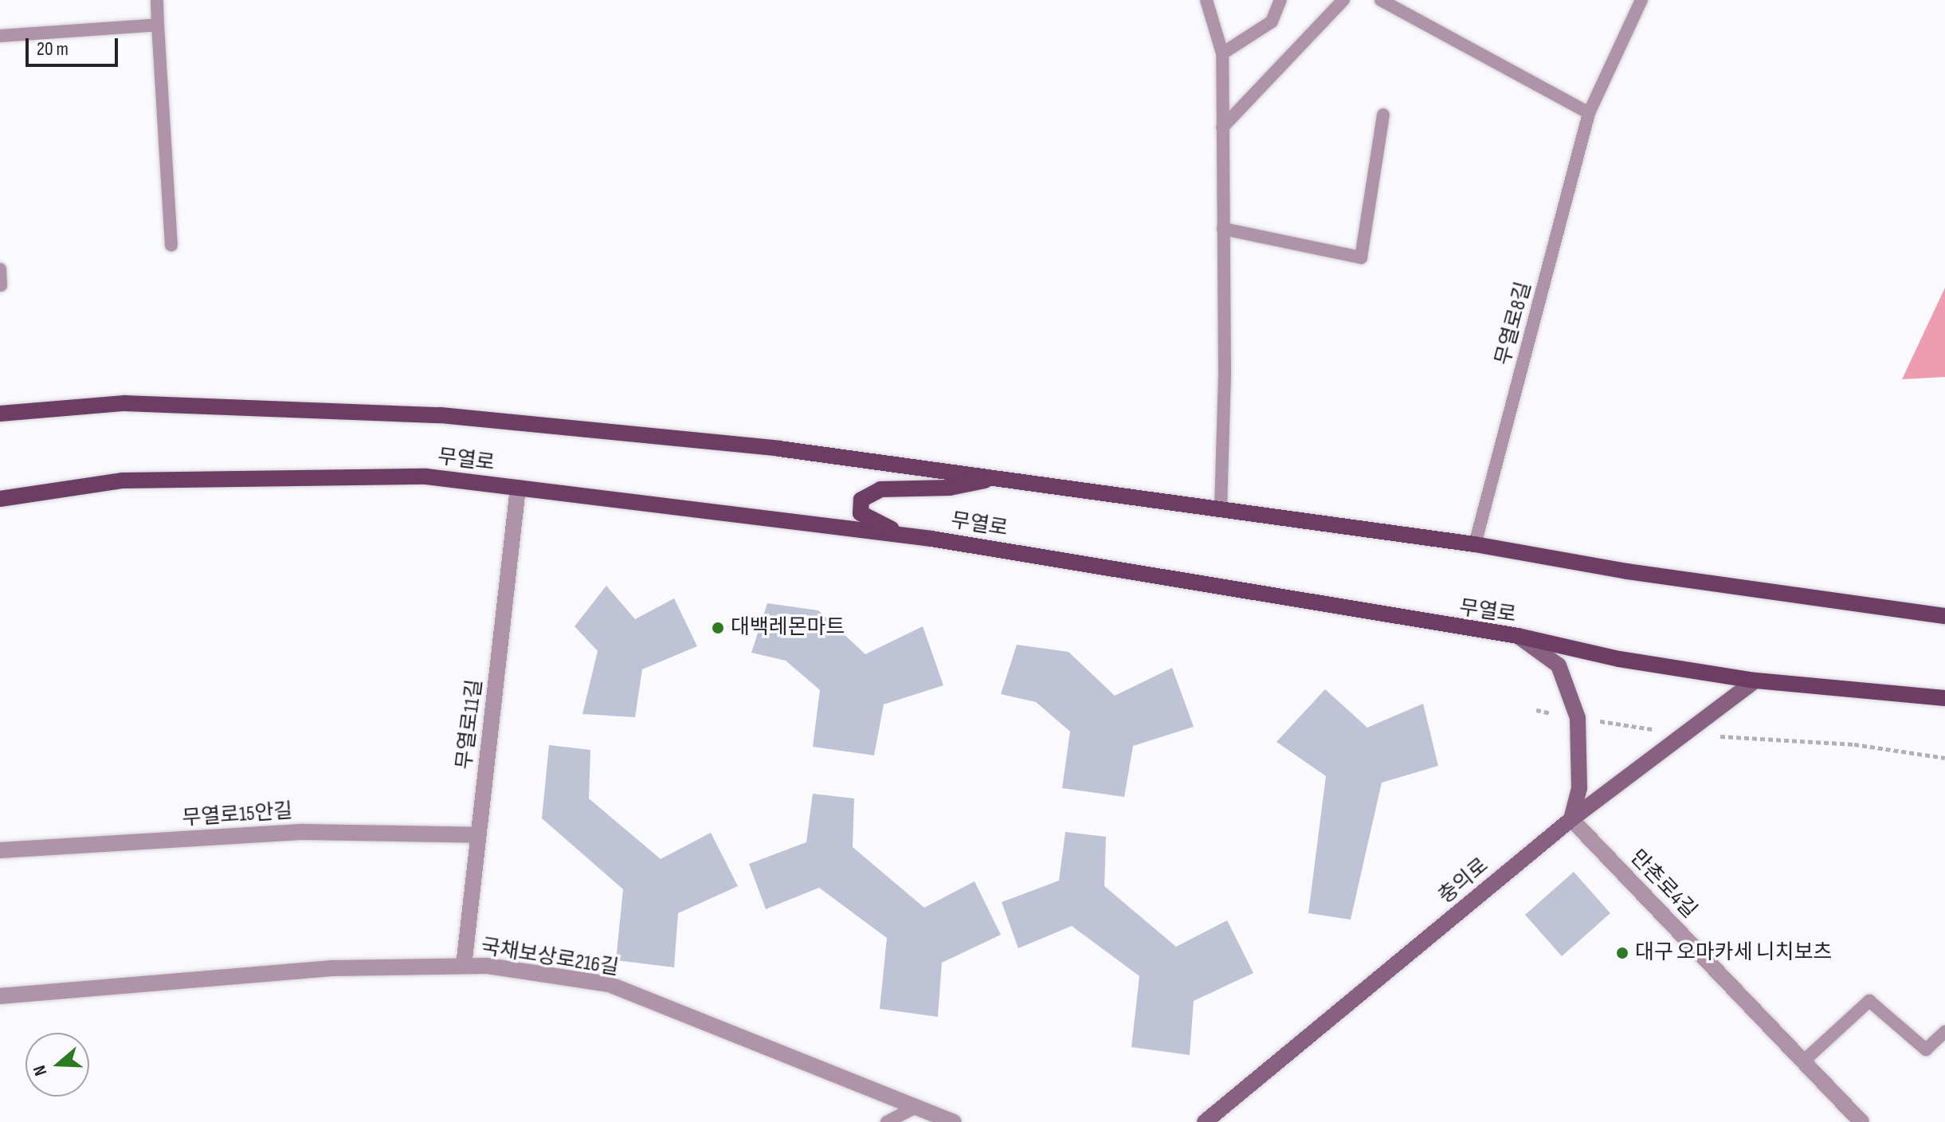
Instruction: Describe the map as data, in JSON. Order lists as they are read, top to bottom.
{
  "streets": {
    "main road": ["무열로"],
    "street": [
      "무열로11길",
      "무열로15안길",
      "충의로",
      "만촌로4길",
      "국채보상로216길"
    ],
    "lane": ["무열로8길"]
  },
  "crossings": [
    ["무열로8길", "무열로"],
    ["무열로", "무열로11길"],
    ["무열로", "충의로"],
    ["무열로11길", "무열로15안길"],
    ["무열로11길", "국채보상로216길"],
    ["충의로", "만촌로4길"]
  ],
  "places": ["대백레몬마트", "대구 오마카세 니치보츠"],
  "scale_bar": "20 m",
  "north": "left"
}
